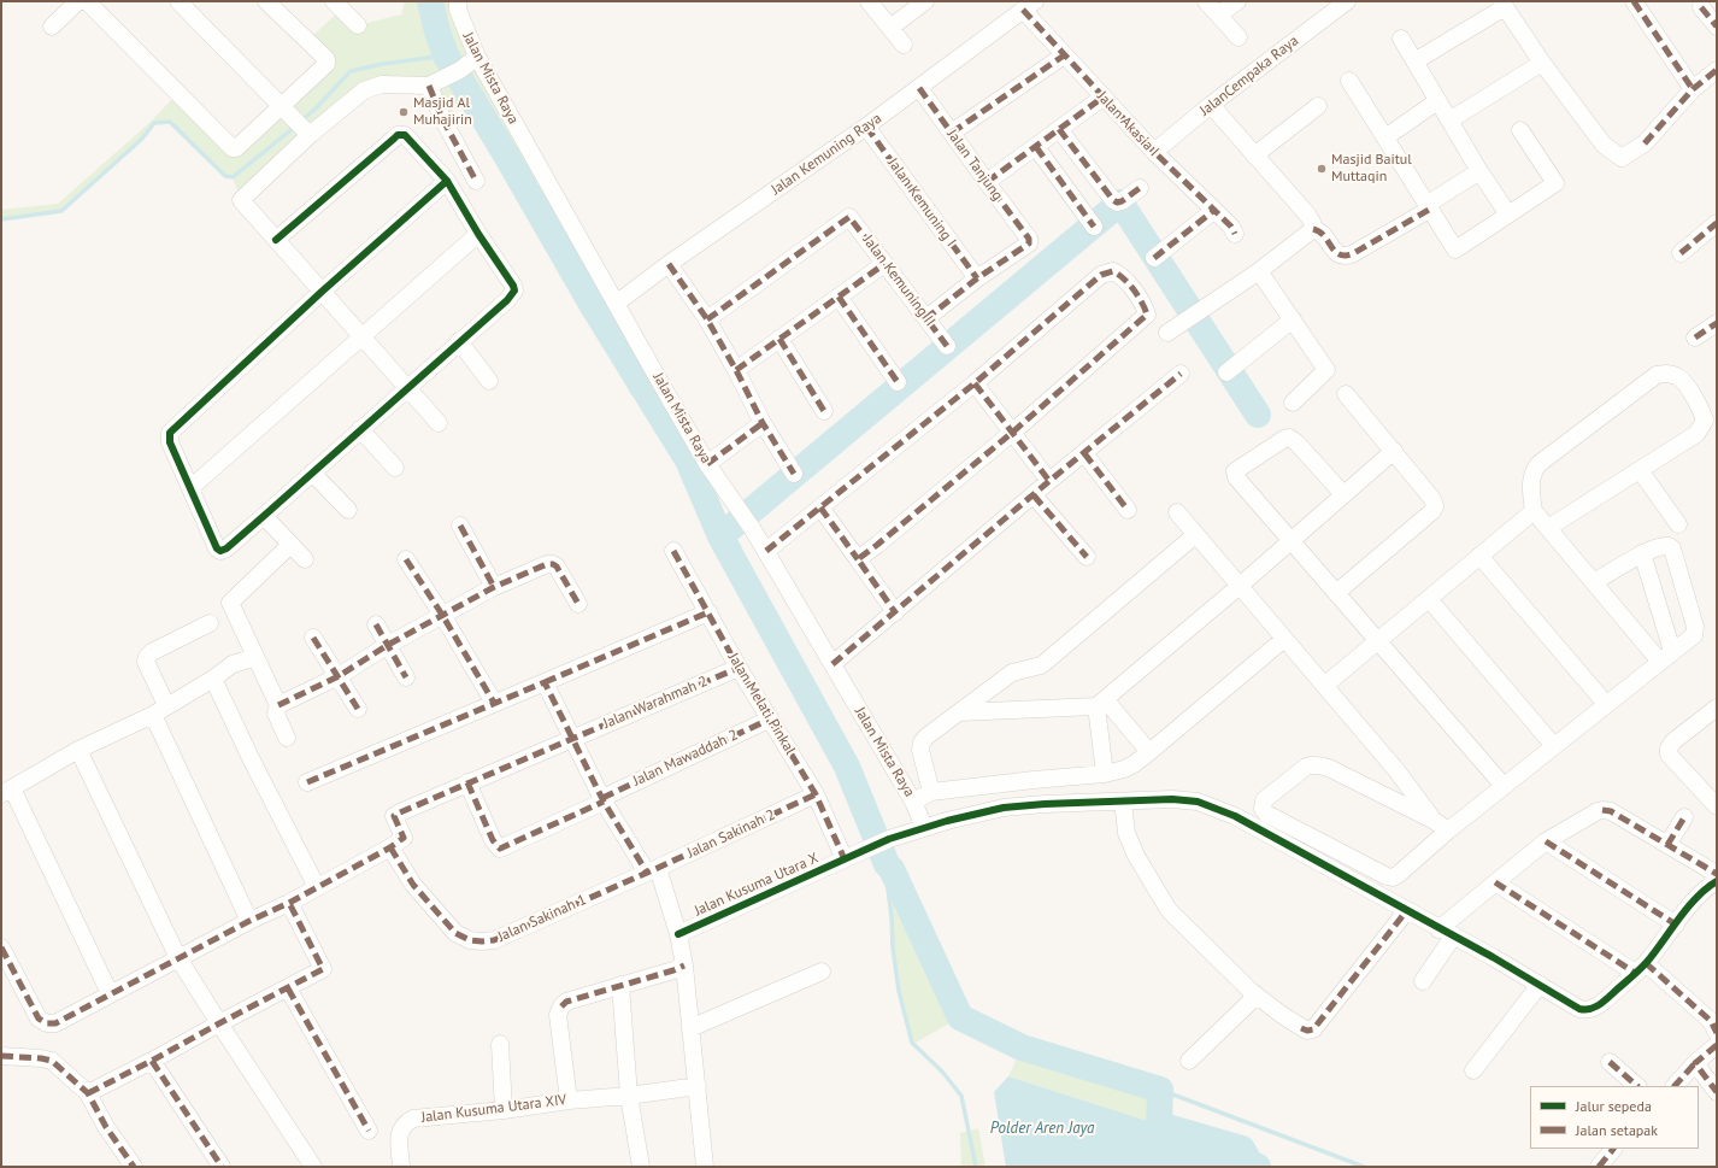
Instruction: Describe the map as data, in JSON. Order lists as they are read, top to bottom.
{
  "streets": {
    "street": [
      "JalanCempaka Raya",
      "Jalan Mista Raya",
      "Jalan Akasia I",
      "Jalan Kemuning Raya",
      "Jalan Tanjung",
      "Jalan Kemuning I",
      "Jalan Kemuning II",
      "Jalan Warahmah 2",
      "Jalan Melati Pinkal",
      "Jalan Mawaddah 2",
      "Jalan Sakinah 2",
      "Jalan Kusuma Utara X",
      "Jalan Sakinah 1",
      "Jalan Kusuma Utara XIV"
    ]
  },
  "crossings": [
    ["JalanCempaka Raya", "Jalan Akasia I"],
    ["Jalan Mista Raya", "Jalan Kemuning Raya"],
    ["Jalan Mista Raya", "Jalan Kusuma Utara X"],
    ["Jalan Akasia I", "Jalan Kemuning Raya"],
    ["Jalan Kemuning Raya", "Jalan Tanjung"],
    ["Jalan Kemuning Raya", "Jalan Kemuning I"],
    ["Jalan Tanjung", "Jalan Kemuning I"],
    ["Jalan Warahmah 2", "Jalan Melati Pinkal"],
    ["Jalan Warahmah 2", "Jalan Mawaddah 2"],
    ["Jalan Warahmah 2", "Jalan Sakinah 1"],
    ["Jalan Melati Pinkal", "Jalan Mawaddah 2"],
    ["Jalan Melati Pinkal", "Jalan Sakinah 2"],
    ["Jalan Melati Pinkal", "Jalan Kusuma Utara X"],
    ["Jalan Sakinah 2", "Jalan Sakinah 1"]
  ],
  "water": ["Polder Aren Jaya"],
  "places": ["Masjid Al Muhajirin", "Masjid Baitul Muttaqin"],
  "legend": ["Jalur sepeda", "Jalan setapak"]
}
